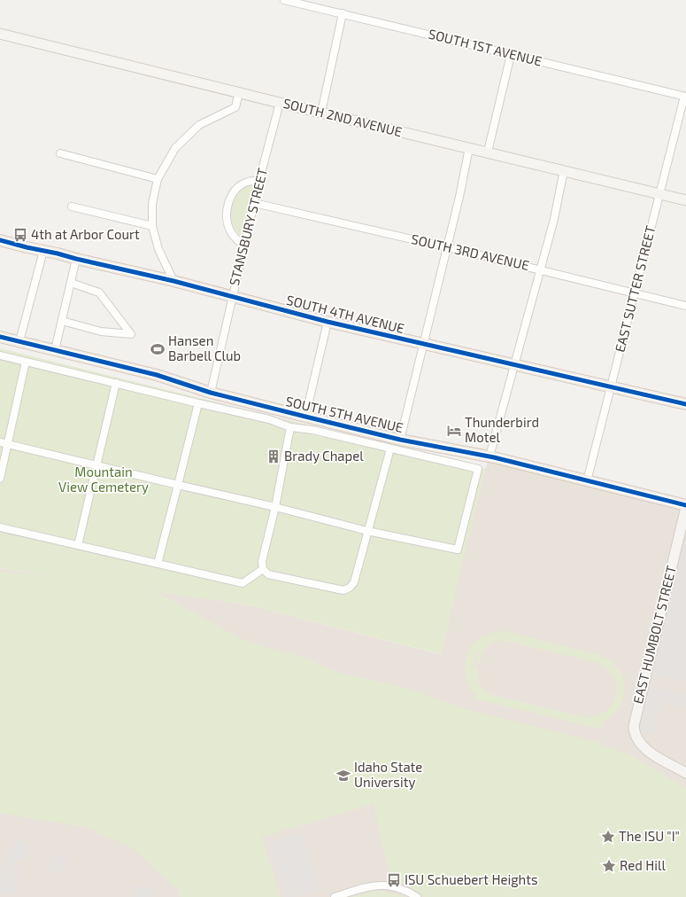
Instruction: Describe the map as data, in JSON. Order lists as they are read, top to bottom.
{
  "streets": {
    "main road": ["SOUTH 4TH AVENUE", "SOUTH 5TH AVENUE"],
    "street": [
      "SOUTH 1ST AVENUE",
      "SOUTH 2ND AVENUE",
      "STANSBURY STREET",
      "SOUTH 3RD AVENUE",
      "EAST SUTTER STREET",
      "EAST HUMBOLT STREET"
    ]
  },
  "crossings": [
    ["SOUTH 1ST AVENUE", "EAST SUTTER STREET"],
    ["SOUTH 2ND AVENUE", "STANSBURY STREET"],
    ["SOUTH 2ND AVENUE", "EAST SUTTER STREET"],
    ["STANSBURY STREET", "SOUTH 3RD AVENUE"],
    ["STANSBURY STREET", "SOUTH 4TH AVENUE"],
    ["STANSBURY STREET", "SOUTH 5TH AVENUE"],
    ["SOUTH 3RD AVENUE", "EAST SUTTER STREET"],
    ["EAST SUTTER STREET", "SOUTH 4TH AVENUE"],
    ["EAST SUTTER STREET", "SOUTH 5TH AVENUE"],
    ["SOUTH 5TH AVENUE", "EAST HUMBOLT STREET"]
  ],
  "parks": ["Mountain View Cemetery"],
  "places": {
    "bus stop": ["4th at Arbor Court", "ISU Schuebert Heights"],
    "sports": ["Hansen Barbell Club"],
    "hotel": ["Thunderbird Motel"],
    "building": ["Brady Chapel"],
    "school or university": ["Idaho State University"],
    "place": ["The ISU \"I\"", "Red Hill"]
  }
}
